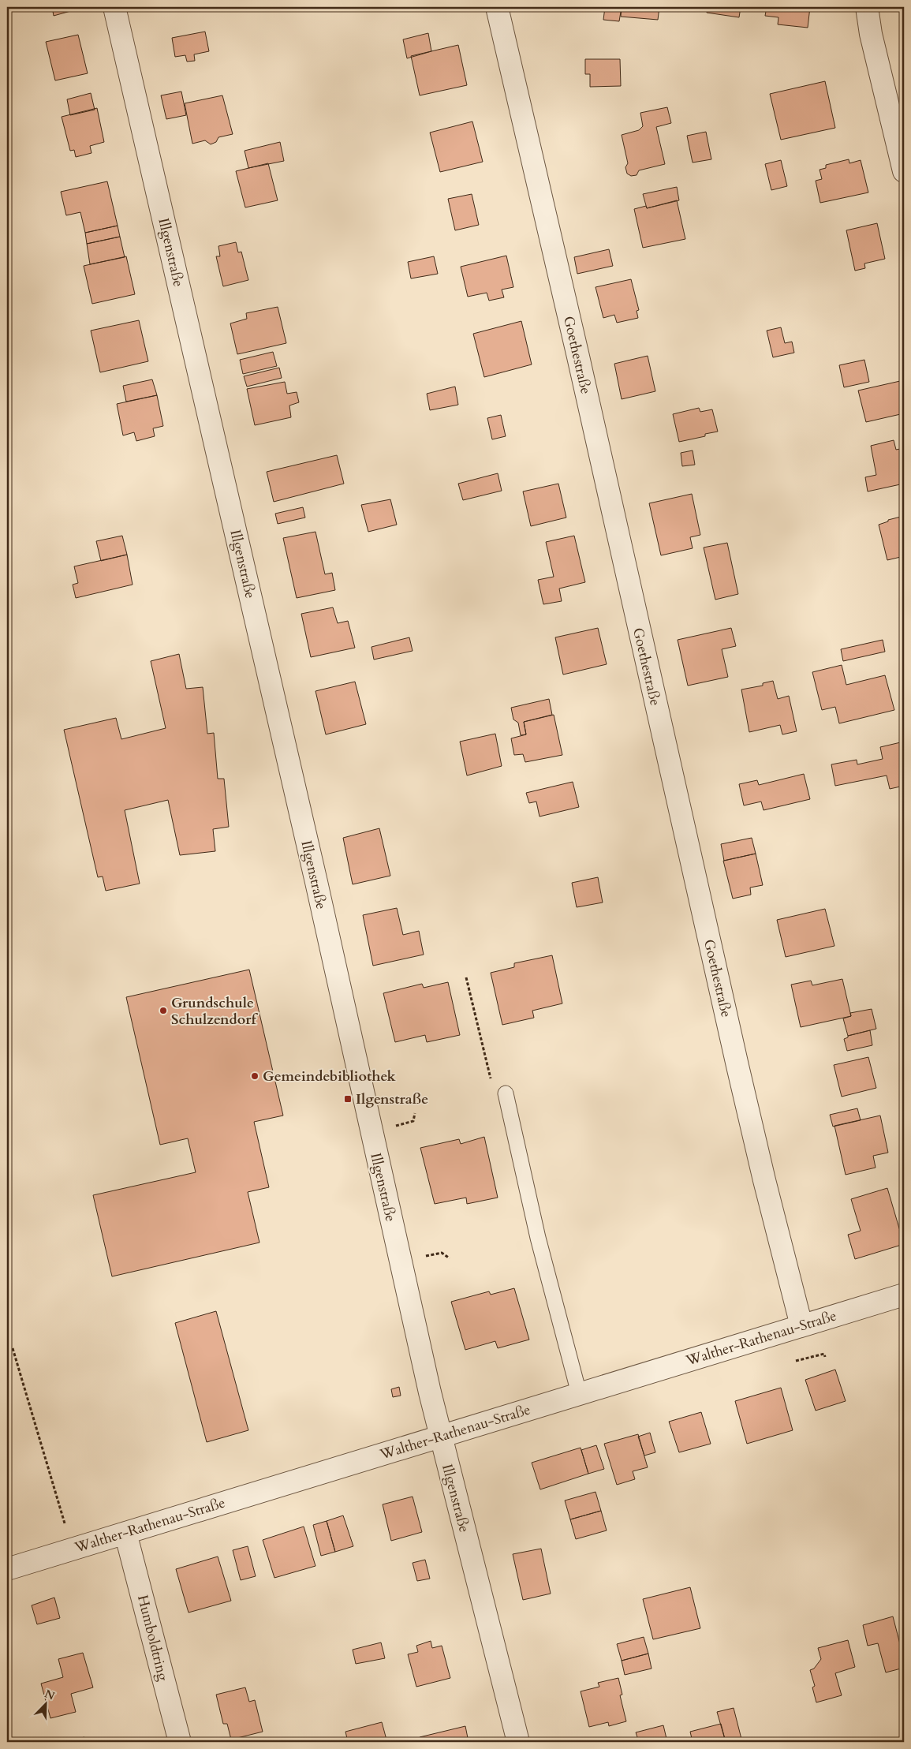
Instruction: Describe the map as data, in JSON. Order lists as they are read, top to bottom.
{
  "streets": {
    "street": [
      "Illgenstraße",
      "Goethestraße",
      "Walther-Rathenau-Straße",
      "Humboldtring"
    ]
  },
  "crossings": [
    ["Illgenstraße", "Walther-Rathenau-Straße"],
    ["Goethestraße", "Walther-Rathenau-Straße"],
    ["Walther-Rathenau-Straße", "Humboldtring"]
  ],
  "places": {
    "other": ["Grundschule Schulzendorf", "Gemeindebibliothek"],
    "transit": ["Ilgenstraße"]
  },
  "north": "top right"
}
